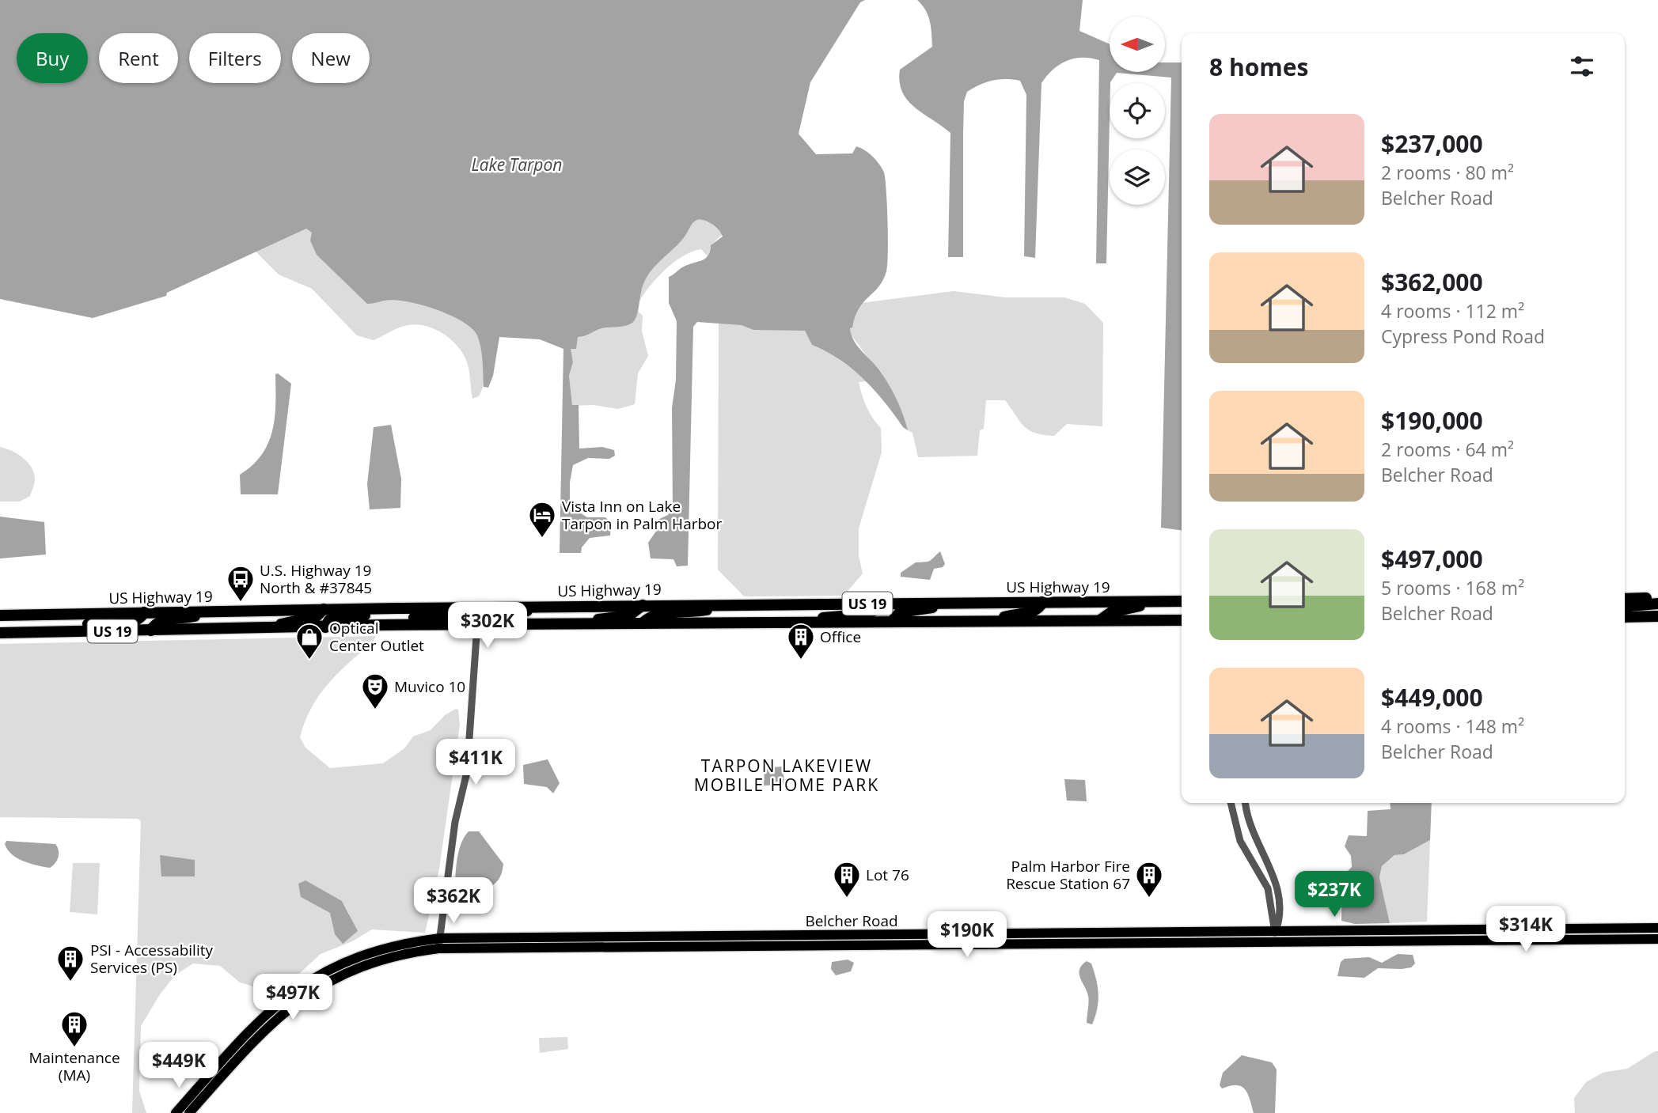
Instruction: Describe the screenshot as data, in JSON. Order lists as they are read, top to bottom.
{
  "streets": {
    "highway": ["US Highway 19", "US 19"],
    "main road": ["Belcher Road"]
  },
  "districts": ["TARPON LAKEVIEW MOBILE HOME PARK"],
  "water": ["Lake Tarpon"],
  "places": {
    "hotel": ["Vista Inn on Lake Tarpon in Palm Harbor"],
    "bus stop": ["U.S. Highway 19 North & #37845"],
    "shop": ["Optical Center Outlet"],
    "building": [
      "Office",
      "Lot 76",
      "Palm Harbor Fire Rescue Station 67",
      "PSI - Accessability Services (PS)",
      "Maintenance (MA)"
    ],
    "theatre": ["Muvico 10"]
  },
  "north": "left",
  "page": {
    "chip": [
      "Buy",
      "Rent",
      "Filters",
      "New"
    ],
    "heading": "8 homes",
    "list": [
      {
        "name": "$237,000",
        "note": "2 rooms · 80 m² · Belcher Road"
      },
      {
        "name": "$362,000",
        "note": "4 rooms · 112 m² · Cypress Pond Road"
      },
      {
        "name": "$190,000",
        "note": "2 rooms · 64 m² · Belcher Road"
      },
      {
        "name": "$497,000",
        "note": "5 rooms · 168 m² · Belcher Road"
      },
      {
        "name": "$449,000",
        "note": "4 rooms · 148 m² · Belcher Road"
      }
    ],
    "price": [
      "$302K",
      "$411K",
      "$237K",
      "$362K",
      "$314K",
      "$190K",
      "$497K",
      "$449K"
    ]
  }
}
